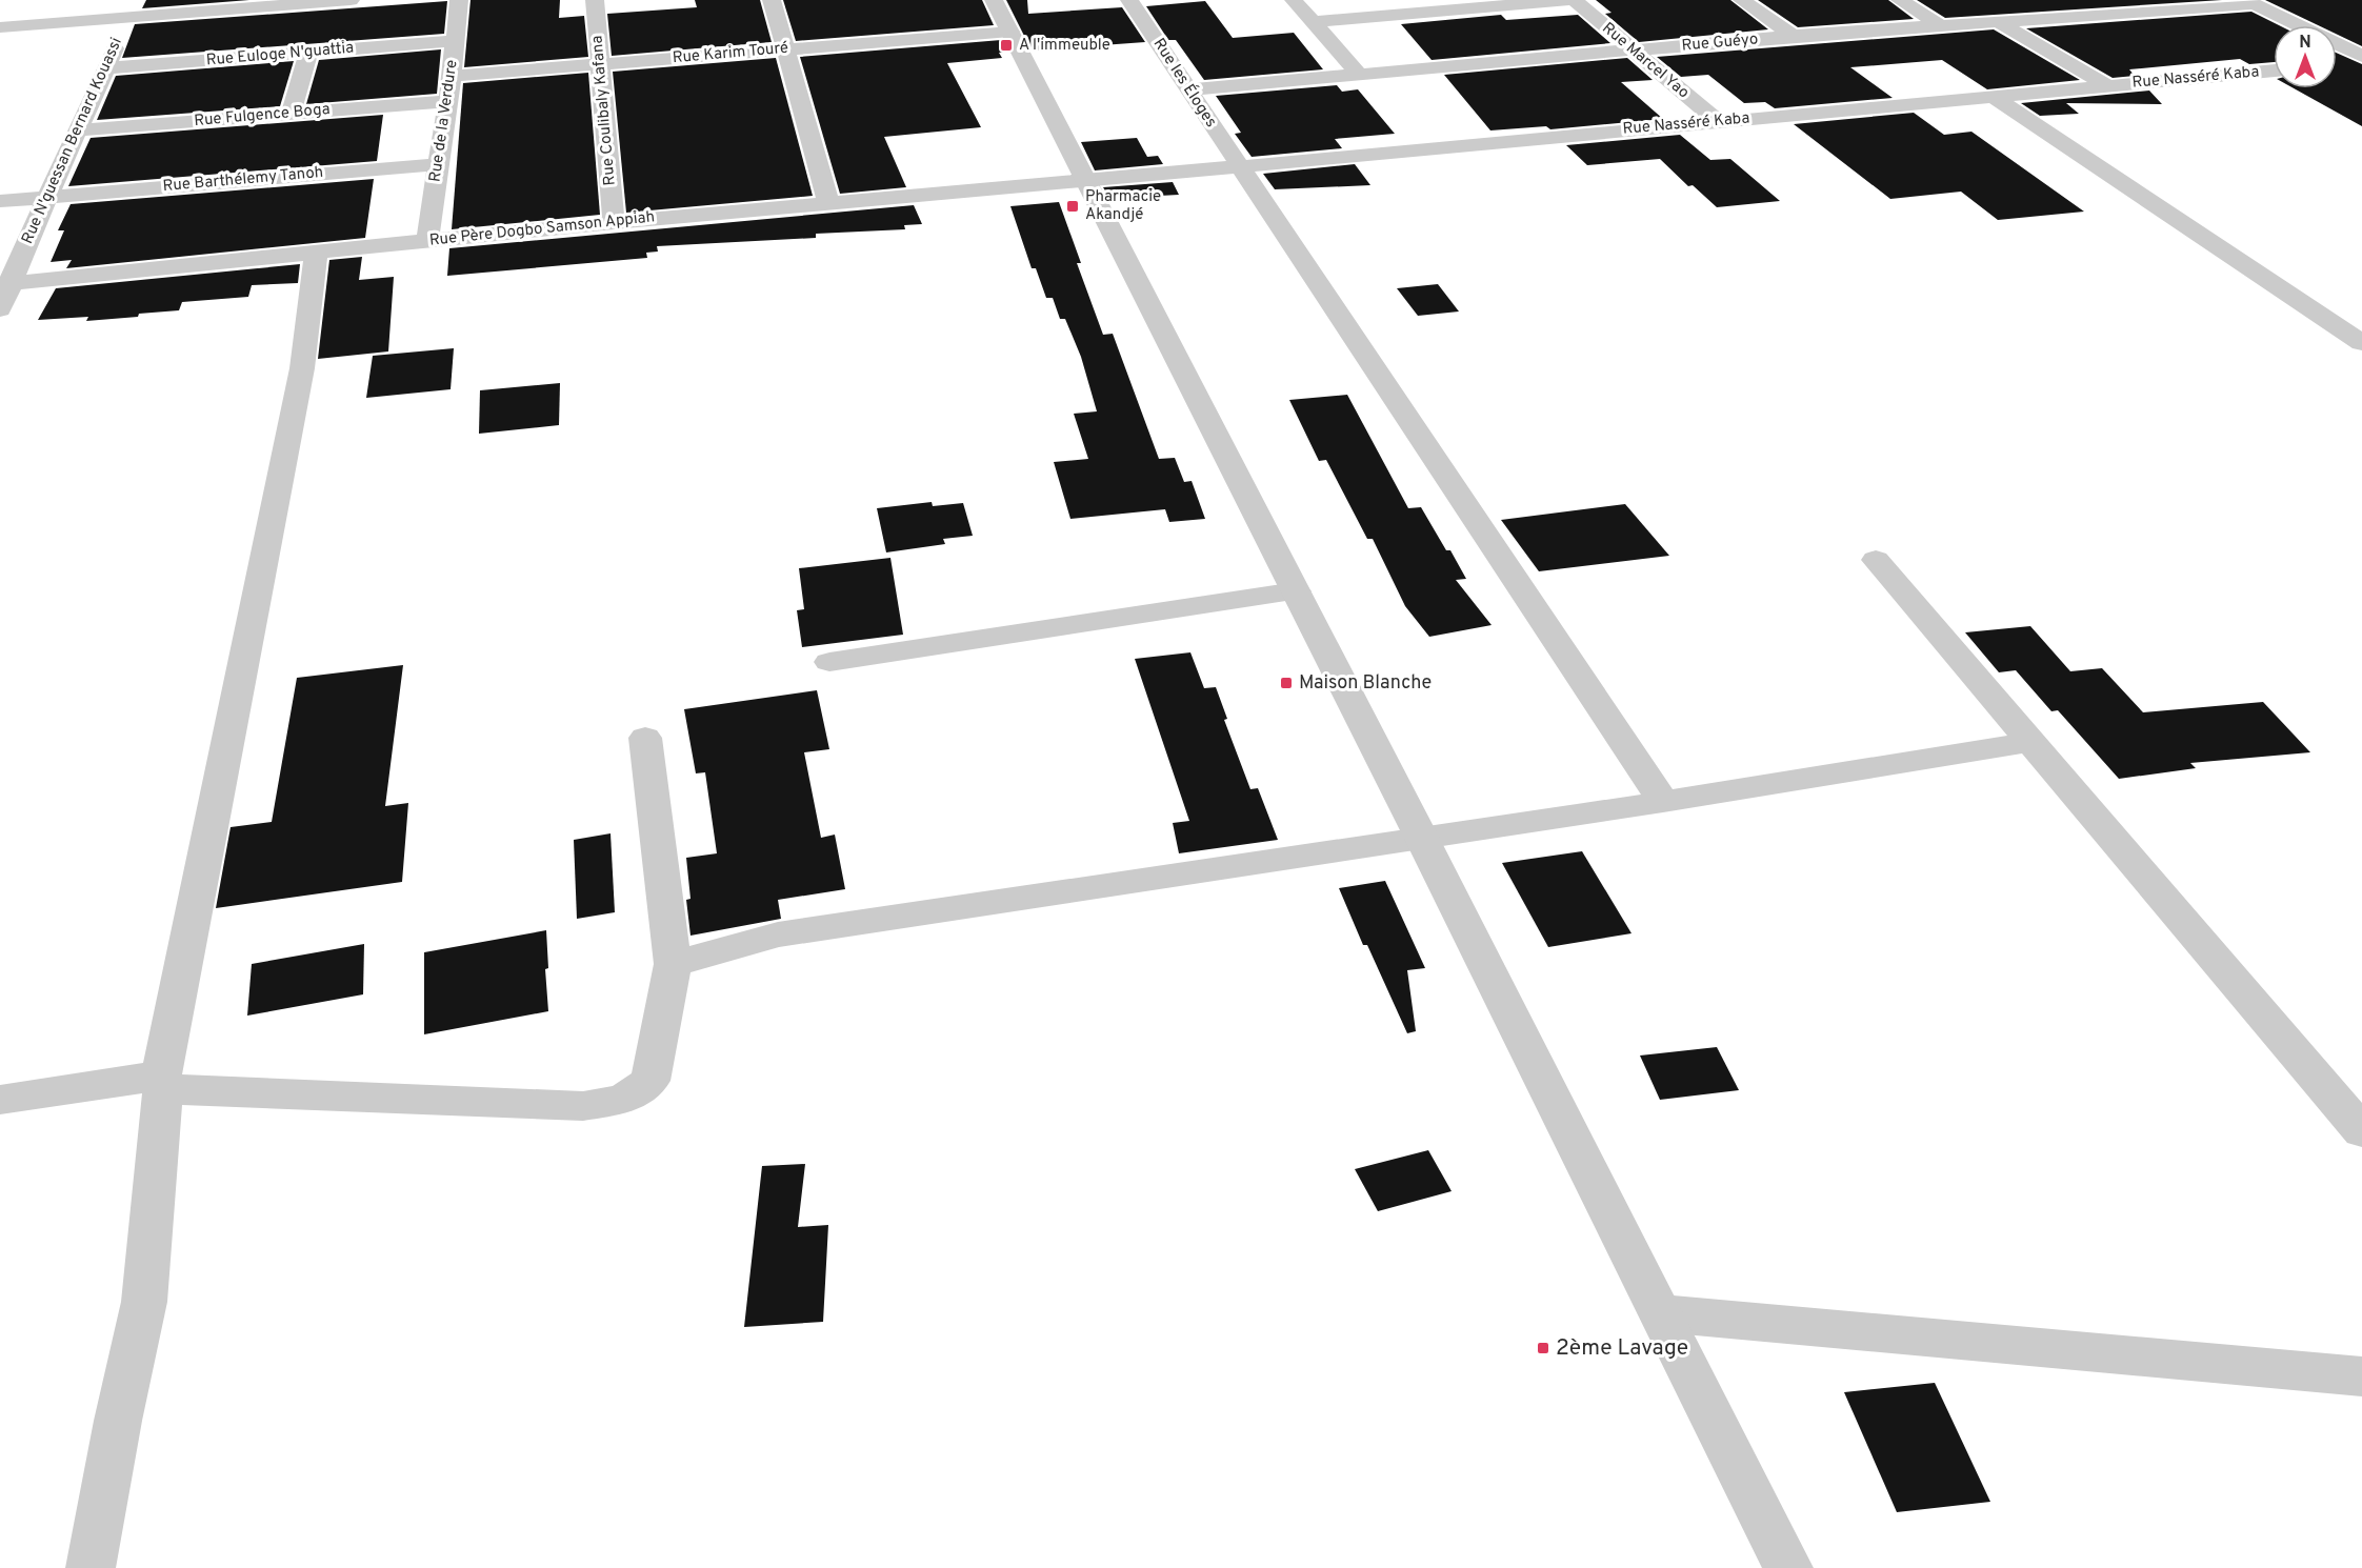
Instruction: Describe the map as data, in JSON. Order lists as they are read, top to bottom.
{
  "streets": {
    "street": [
      "Rue Guéyo",
      "Rue Karim Touré",
      "Rue Euloge N'guattia",
      "Rue Marcel Yao",
      "Rue Nasséré Kaba",
      "Rue les Éloges",
      "Rue Coulibaly Kafana",
      "Rue Fulgence Boga",
      "Rue de la Verdure",
      "Rue N'guessan Bernard Kouassi",
      "Rue Barthélemy Tanoh",
      "Rue Père Dogbo Samson Appiah"
    ]
  },
  "crossings": [
    ["Rue Guéyo", "Rue Marcel Yao"],
    ["Rue Guéyo", "Rue les Éloges"],
    ["Rue Karim Touré", "Rue Coulibaly Kafana"],
    ["Rue Karim Touré", "Rue de la Verdure"],
    ["Rue Euloge N'guattia", "Rue de la Verdure"],
    ["Rue Euloge N'guattia", "Rue N'guessan Bernard Kouassi"],
    ["Rue Marcel Yao", "Rue Nasséré Kaba"],
    ["Rue Nasséré Kaba", "Rue les Éloges"],
    ["Rue Nasséré Kaba", "Rue Père Dogbo Samson Appiah"],
    ["Rue Coulibaly Kafana", "Rue Père Dogbo Samson Appiah"],
    ["Rue Fulgence Boga", "Rue de la Verdure"],
    ["Rue Fulgence Boga", "Rue N'guessan Bernard Kouassi"],
    ["Rue de la Verdure", "Rue Barthélemy Tanoh"],
    ["Rue de la Verdure", "Rue Père Dogbo Samson Appiah"],
    ["Rue N'guessan Bernard Kouassi", "Rue Barthélemy Tanoh"],
    ["Rue N'guessan Bernard Kouassi", "Rue Père Dogbo Samson Appiah"]
  ],
  "places": {
    "transit": [
      "A l'immeuble",
      "Pharmacie Akandjé",
      "Maison Blanche",
      "2ème Lavage"
    ]
  },
  "north": "top"
}
